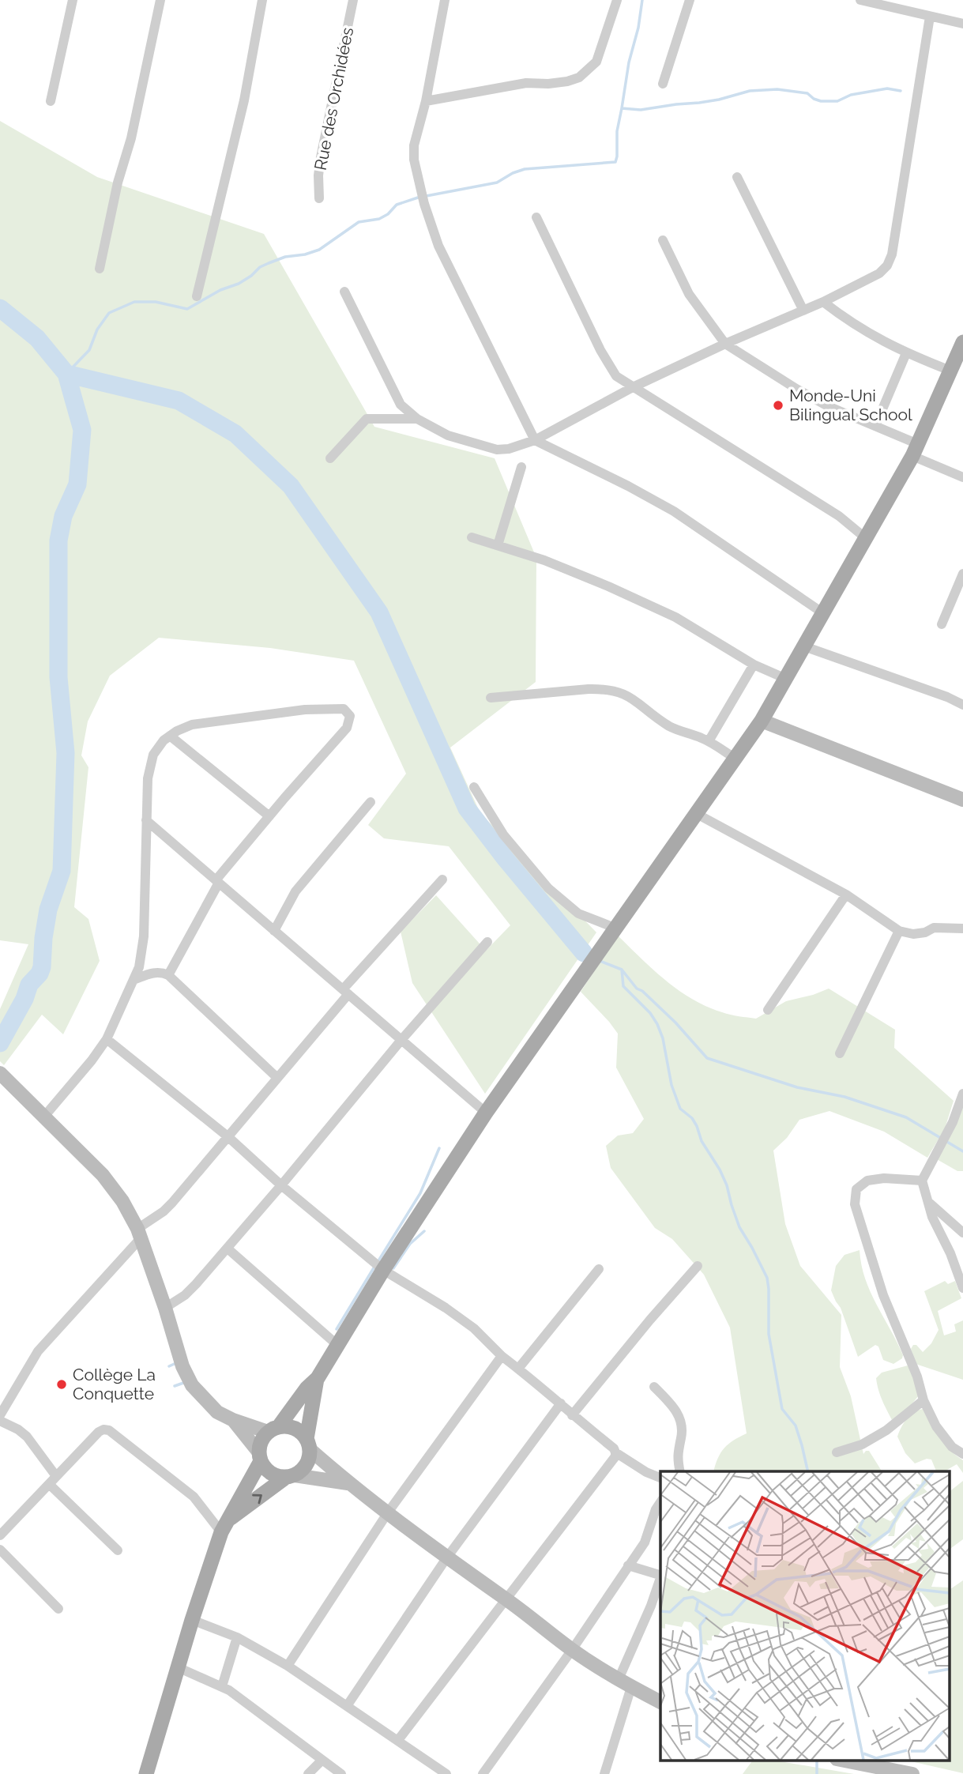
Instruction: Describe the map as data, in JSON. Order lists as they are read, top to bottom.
{
  "streets": {
    "street": ["Rue des Orchidées"]
  },
  "places": ["Monde-Uni Bilingual School", "Collège La Conquette"]
}
